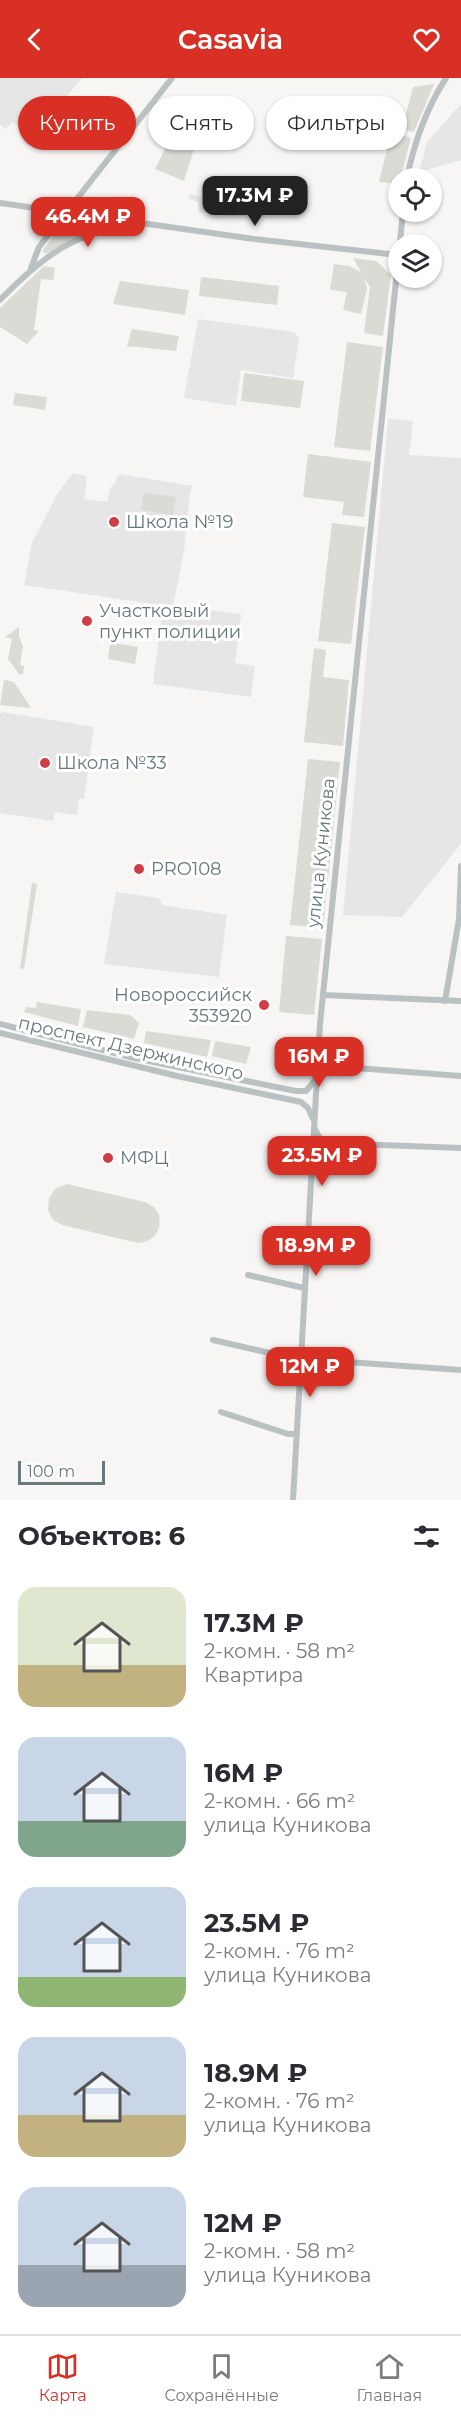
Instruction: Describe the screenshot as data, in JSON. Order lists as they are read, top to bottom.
{
  "streets": {
    "street": ["улица Куникова", "проспект Дзержинского"]
  },
  "crossings": [
    ["улица Куникова", "проспект Дзержинского"]
  ],
  "places": [
    "Школа №19",
    "Участковый пункт полиции",
    "Школа №33",
    "PRO108",
    "Новороссийск 353920",
    "МФЦ"
  ],
  "scale_bar": "100 m",
  "page": {
    "header": "Casavia",
    "chip": ["Купить", "Снять", "Фильтры"],
    "price": [
      "17.3M ₽",
      "46.4M ₽",
      "16M ₽",
      "23.5M ₽",
      "18.9M ₽",
      "12M ₽"
    ],
    "scale": "100 m",
    "heading": "Объектов: 6",
    "list": [
      {
        "name": "17.3M ₽",
        "note": "2-комн. · 58 m² · Квартира"
      },
      {
        "name": "16M ₽",
        "note": "2-комн. · 66 m² · улица Куникова"
      },
      {
        "name": "23.5M ₽",
        "note": "2-комн. · 76 m² · улица Куникова"
      },
      {
        "name": "18.9M ₽",
        "note": "2-комн. · 76 m² · улица Куникова"
      },
      {
        "name": "12M ₽",
        "note": "2-комн. · 58 m² · улица Куникова"
      }
    ],
    "tabs": ["Карта", "Сохранённые", "Главная"]
  }
}
